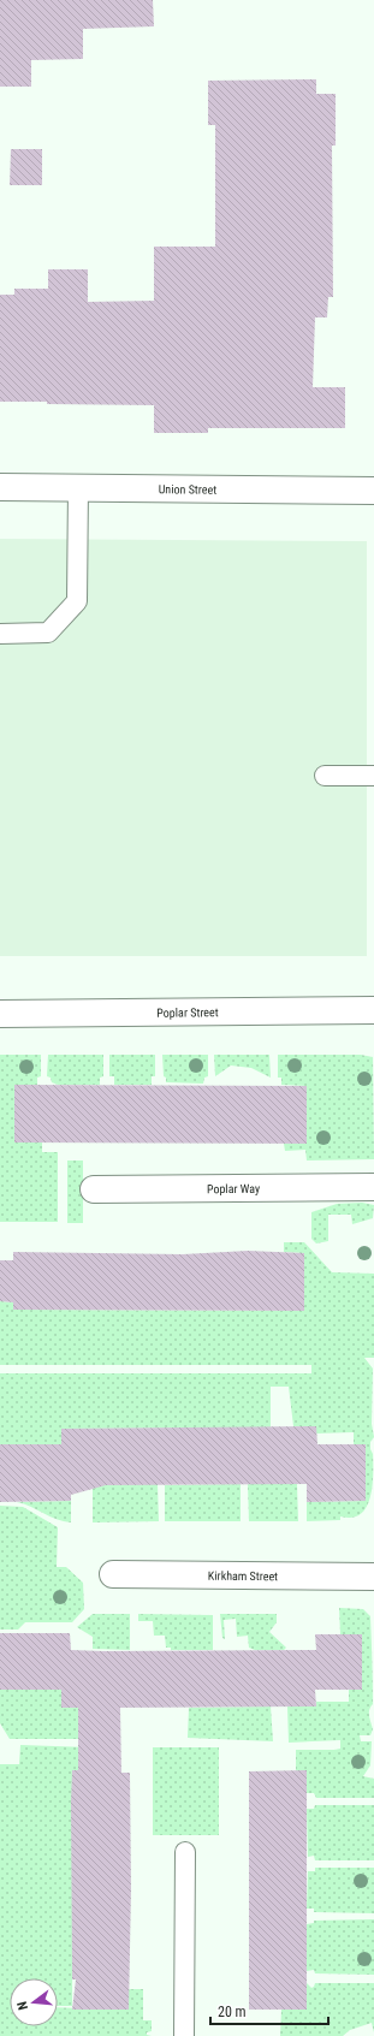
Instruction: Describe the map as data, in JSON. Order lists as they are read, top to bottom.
{
  "streets": {
    "street": [
      "Union Street",
      "Poplar Street",
      "Poplar Way",
      "Kirkham Street"
    ]
  },
  "scale_bar": "20 m",
  "north": "left"
}
